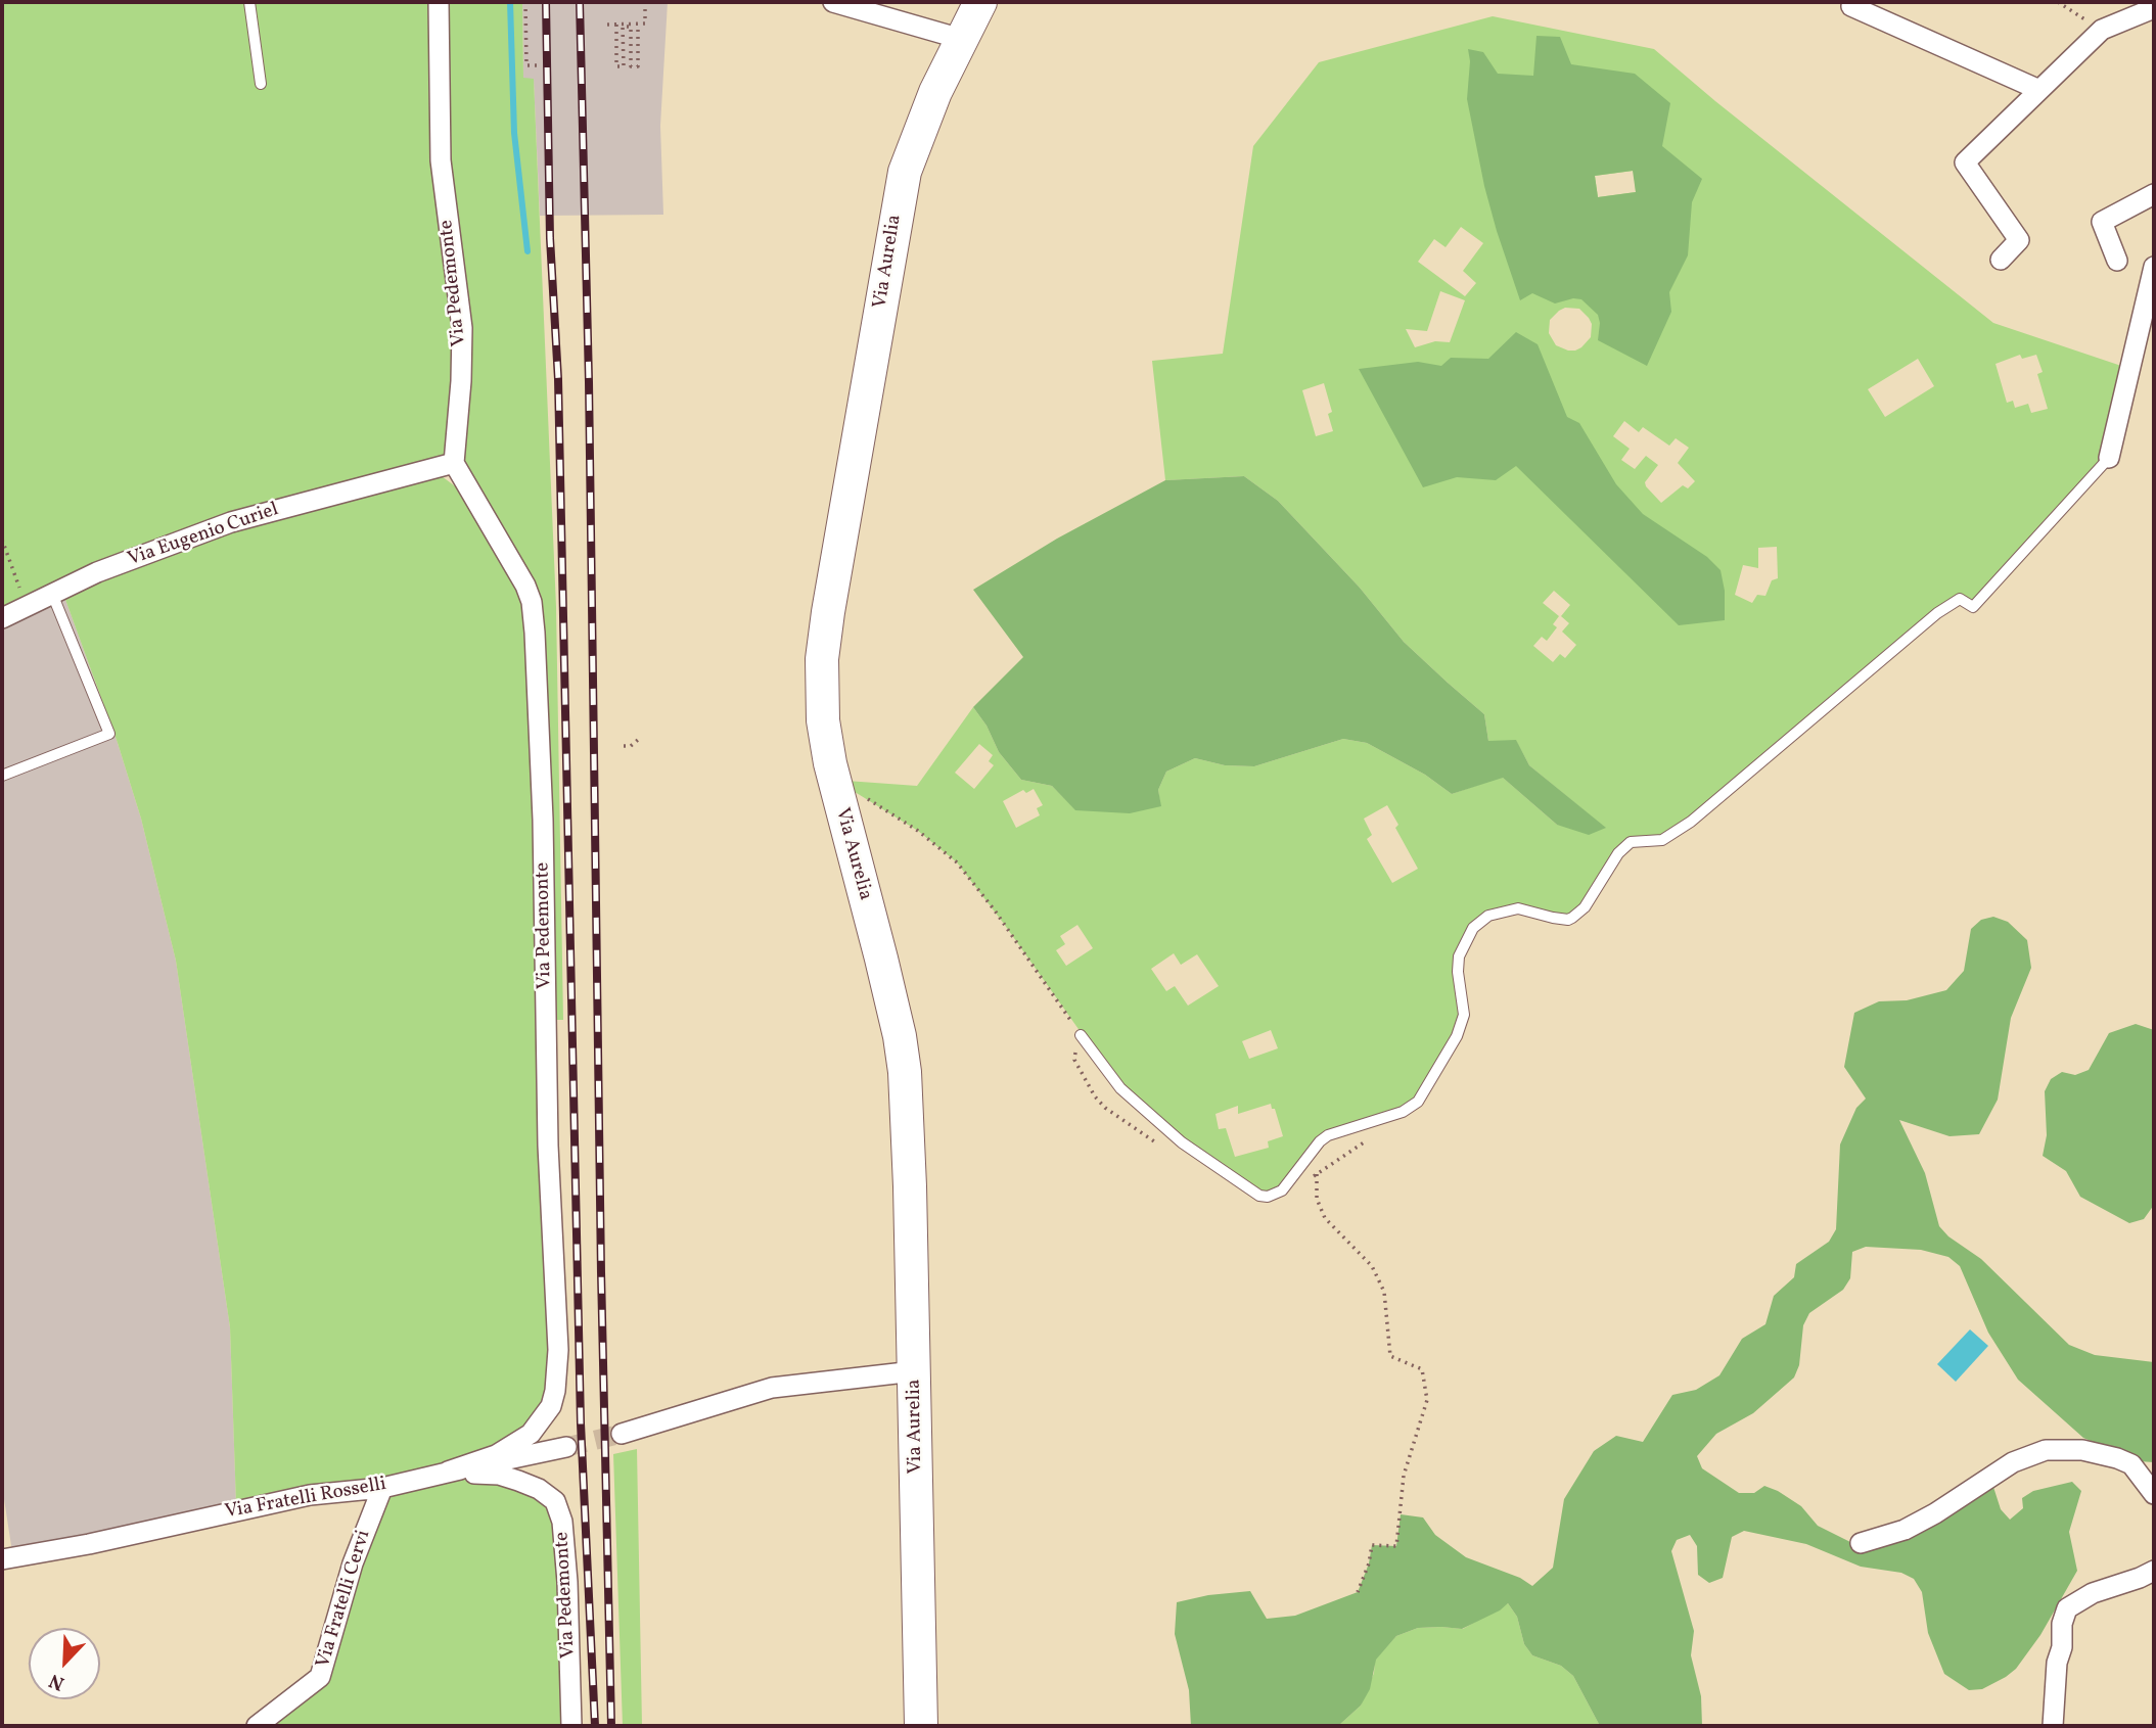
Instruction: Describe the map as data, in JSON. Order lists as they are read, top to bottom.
{
  "streets": {
    "main road": ["Via Aurelia"],
    "street": [
      "Via Pedemonte",
      "Via Eugenio Curiel",
      "Via Fratelli Rosselli",
      "Via Fratelli Cervi"
    ]
  },
  "crossings": [
    ["Via Pedemonte", "Via Eugenio Curiel"],
    ["Via Pedemonte", "Via Fratelli Rosselli"],
    ["Via Fratelli Rosselli", "Via Fratelli Cervi"]
  ],
  "north": "bottom left"
}
